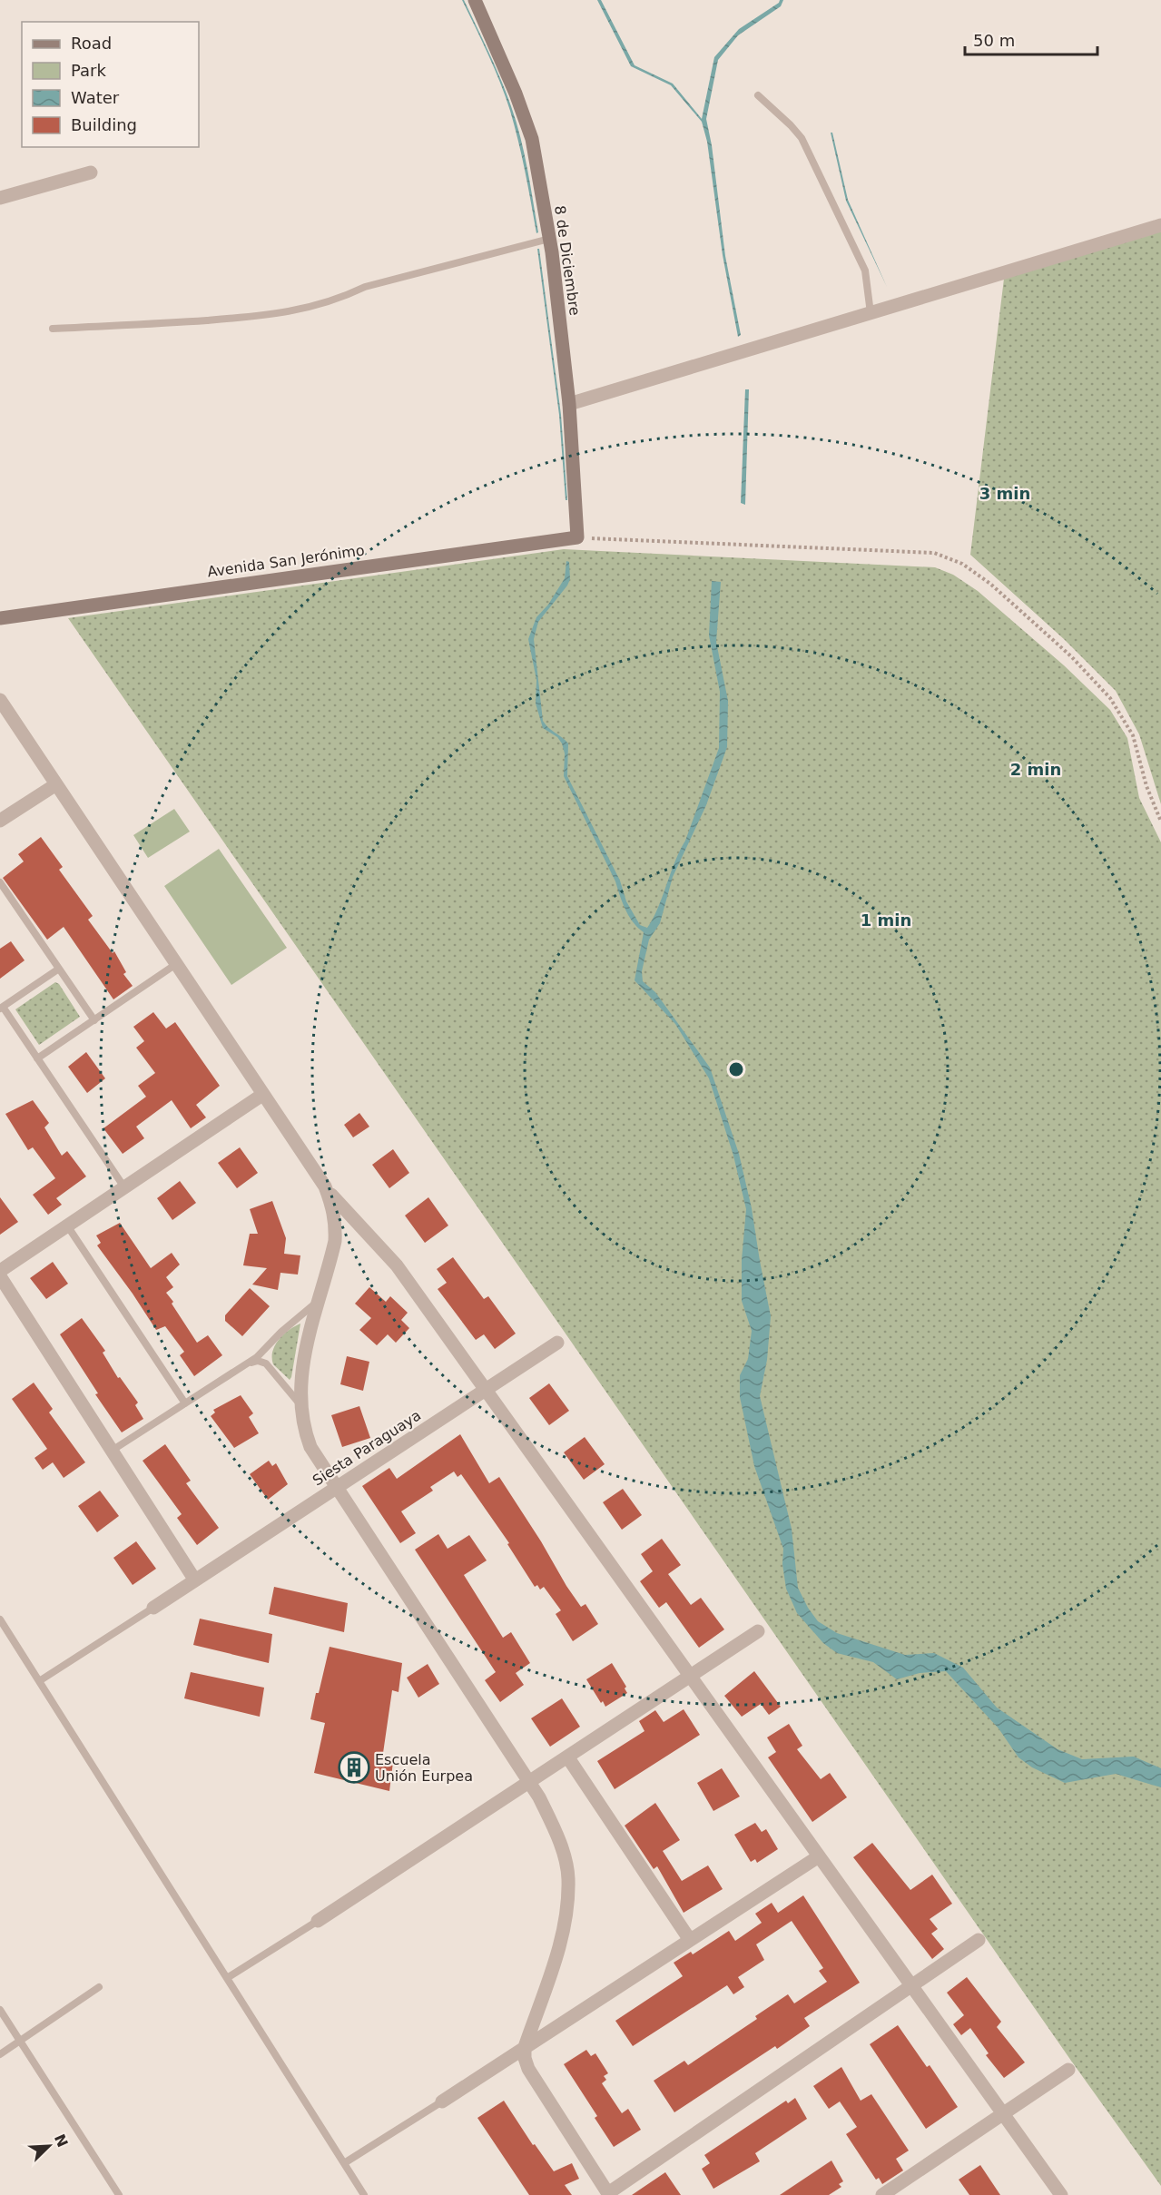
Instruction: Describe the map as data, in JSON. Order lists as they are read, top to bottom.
{
  "streets": {
    "street": ["8 de Diciembre", "Avenida San Jerónimo", "Siesta Paraguaya"]
  },
  "crossings": [
    ["8 de Diciembre", "Avenida San Jerónimo"]
  ],
  "places": {
    "building": ["Escuela Unión Eurpea"]
  },
  "legend": [
    "Road",
    "Park",
    "Water",
    "Building"
  ],
  "scale_bar": "50 m",
  "north": "top right",
  "rings": ["3 min", "2 min", "1 min"]
}
